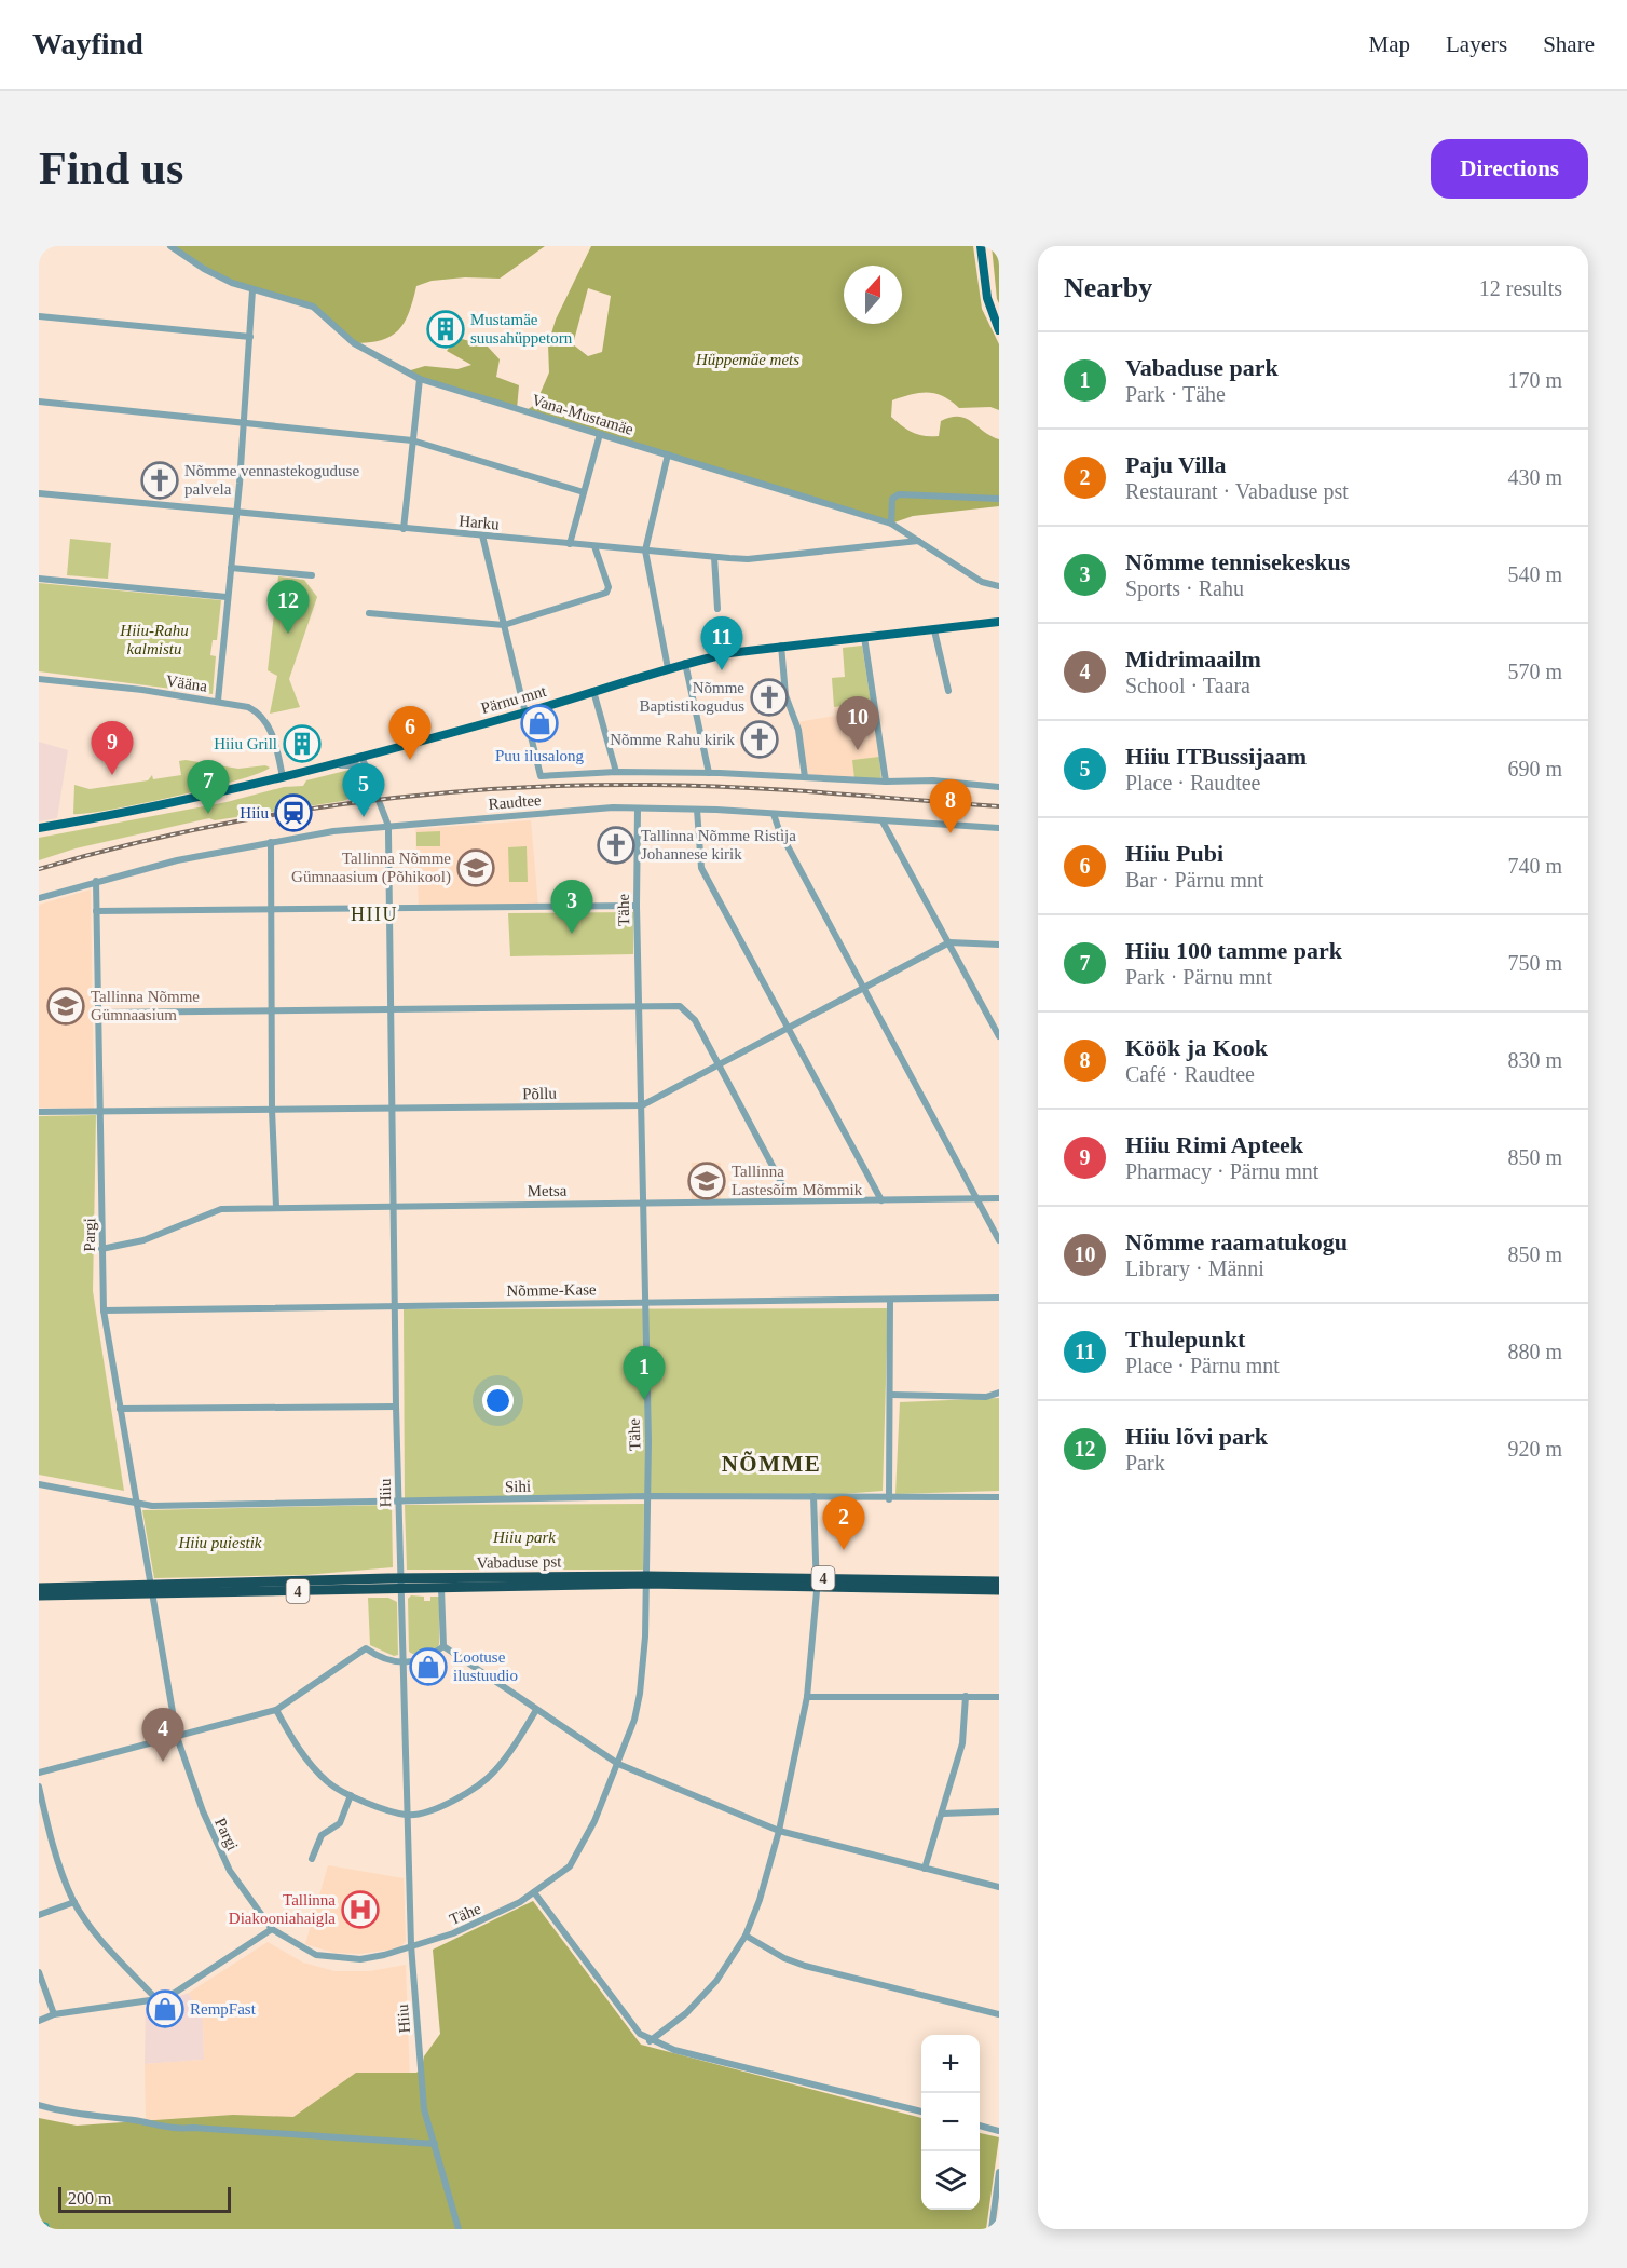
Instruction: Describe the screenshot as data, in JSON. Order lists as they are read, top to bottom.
{
  "streets": {
    "highway": ["Vabaduse pst", "4"],
    "main road": ["Pärnu mnt"],
    "street": [
      "Vana-Mustamäe",
      "Harku",
      "Vääna",
      "Raudtee",
      "Tähe",
      "Põllu",
      "Metsa",
      "Pargi",
      "Nõmme-Kase",
      "Sihi",
      "Hiiu"
    ]
  },
  "crossings": [
    ["Vana-Mustamäe", "Harku"],
    ["Vääna", "Pärnu mnt"],
    ["Pärnu mnt", "Raudtee"],
    ["Pärnu mnt", "Hiiu"],
    ["Raudtee", "Tähe"],
    ["Raudtee", "Pargi"],
    ["Raudtee", "Hiiu"],
    ["Tähe", "Põllu"],
    ["Tähe", "Metsa"],
    ["Tähe", "Pargi"],
    ["Tähe", "Nõmme-Kase"],
    ["Tähe", "Sihi"],
    ["Tähe", "Hiiu"],
    ["Tähe", "Vabaduse pst"],
    ["Põllu", "Pargi"],
    ["Põllu", "Hiiu"],
    ["Metsa", "Pargi"],
    ["Metsa", "Hiiu"],
    ["Pargi", "Nõmme-Kase"],
    ["Pargi", "Sihi"],
    ["Pargi", "Hiiu"],
    ["Pargi", "Vabaduse pst"],
    ["Nõmme-Kase", "Hiiu"],
    ["Sihi", "Hiiu"],
    ["Hiiu", "Vabaduse pst"]
  ],
  "districts": ["HIIU", "NÕMME"],
  "parks": [
    "Hüppemäe mets",
    "Hiiu-Rahu kalmistu",
    "Hiiu park",
    "Hiiu puiestik"
  ],
  "places": {
    "building": ["Mustamäe suusahüppetorn", "Hiiu Grill"],
    "church": [
      "Nõmme vennastekoguduse palvela",
      "Nõmme Baptistikogudus",
      "Nõmme Rahu kirik",
      "Tallinna Nõmme Ristija Johannese kirik"
    ],
    "shop": ["Puu ilusalong", "Lootuse ilustuudio", "RempFast"],
    "station": ["Hiiu"],
    "school or university": ["Tallinna Nõmme Gümnaasium (Põhikool)", "Tallinna Nõmme Gümnaasium", "Tallinna Lastesõim Mõmmik"],
    "hospital": ["Tallinna Diakooniahaigla"]
  },
  "scale_bar": "200 m",
  "north": "top",
  "page": {
    "header": "Wayfind",
    "nav": ["Map", "Layers", "Share"],
    "buttons": "Directions",
    "title": "Find us",
    "heading": ["Nearby", "12 results"],
    "list": [
      {
        "mark": "1",
        "name": "Vabaduse park",
        "note": "Park · Tähe",
        "value": "170 m"
      },
      {
        "mark": "2",
        "name": "Paju Villa",
        "note": "Restaurant · Vabaduse pst",
        "value": "430 m"
      },
      {
        "mark": "3",
        "name": "Nõmme tennisekeskus",
        "note": "Sports · Rahu",
        "value": "540 m"
      },
      {
        "mark": "4",
        "name": "Midrimaailm",
        "note": "School · Taara",
        "value": "570 m"
      },
      {
        "mark": "5",
        "name": "Hiiu ITBussijaam",
        "note": "Place · Raudtee",
        "value": "690 m"
      },
      {
        "mark": "6",
        "name": "Hiiu Pubi",
        "note": "Bar · Pärnu mnt",
        "value": "740 m"
      },
      {
        "mark": "7",
        "name": "Hiiu 100 tamme park",
        "note": "Park · Pärnu mnt",
        "value": "750 m"
      },
      {
        "mark": "8",
        "name": "Köök ja Kook",
        "note": "Café · Raudtee",
        "value": "830 m"
      },
      {
        "mark": "9",
        "name": "Hiiu Rimi Apteek",
        "note": "Pharmacy · Pärnu mnt",
        "value": "850 m"
      },
      {
        "mark": "10",
        "name": "Nõmme raamatukogu",
        "note": "Library · Männi",
        "value": "850 m"
      },
      {
        "mark": "11",
        "name": "Thulepunkt",
        "note": "Place · Pärnu mnt",
        "value": "880 m"
      },
      {
        "mark": "12",
        "name": "Hiiu lõvi park",
        "note": "Park",
        "value": "920 m"
      }
    ],
    "pins": [
      "12",
      "11",
      "10",
      "6",
      "9",
      "7",
      "5",
      "8",
      "3",
      "1",
      "2",
      "4"
    ],
    "map_buttons": ["+", "−"],
    "scale": "200 m"
  }
}
